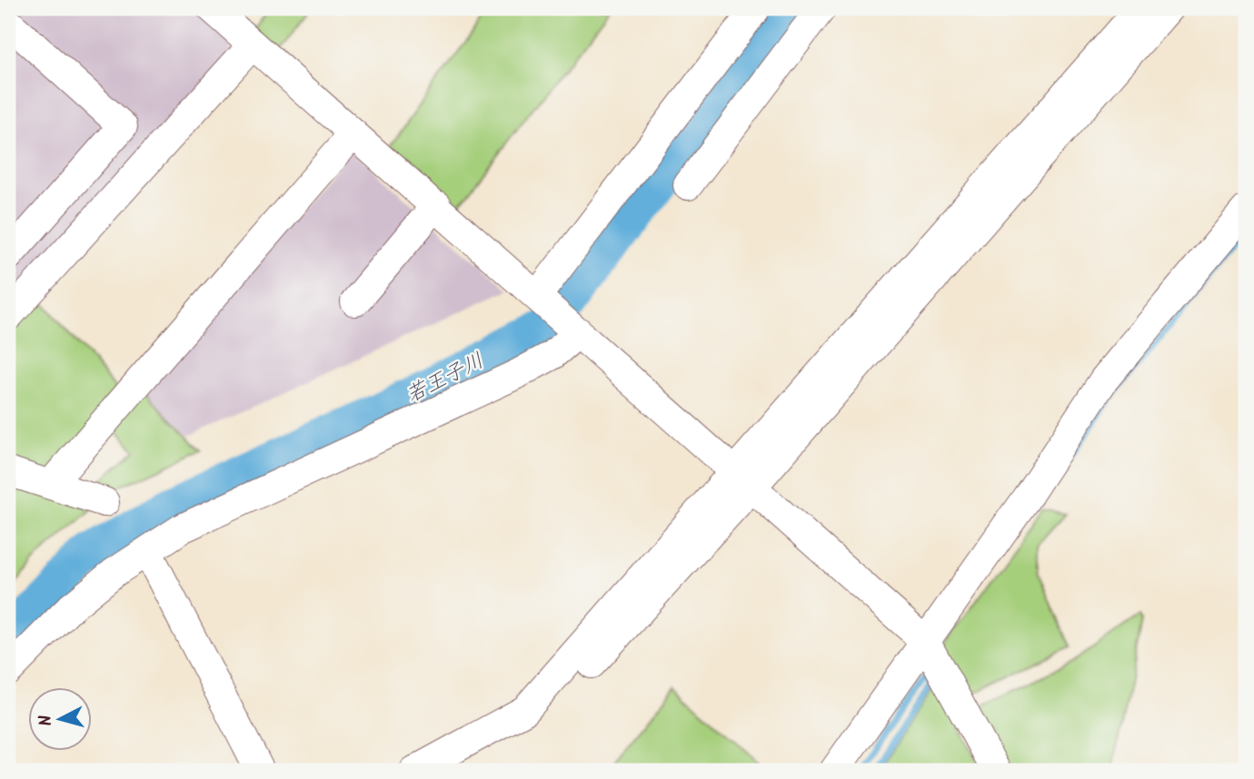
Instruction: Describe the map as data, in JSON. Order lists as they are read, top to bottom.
{
  "water": ["若王子川"],
  "north": "left"
}
